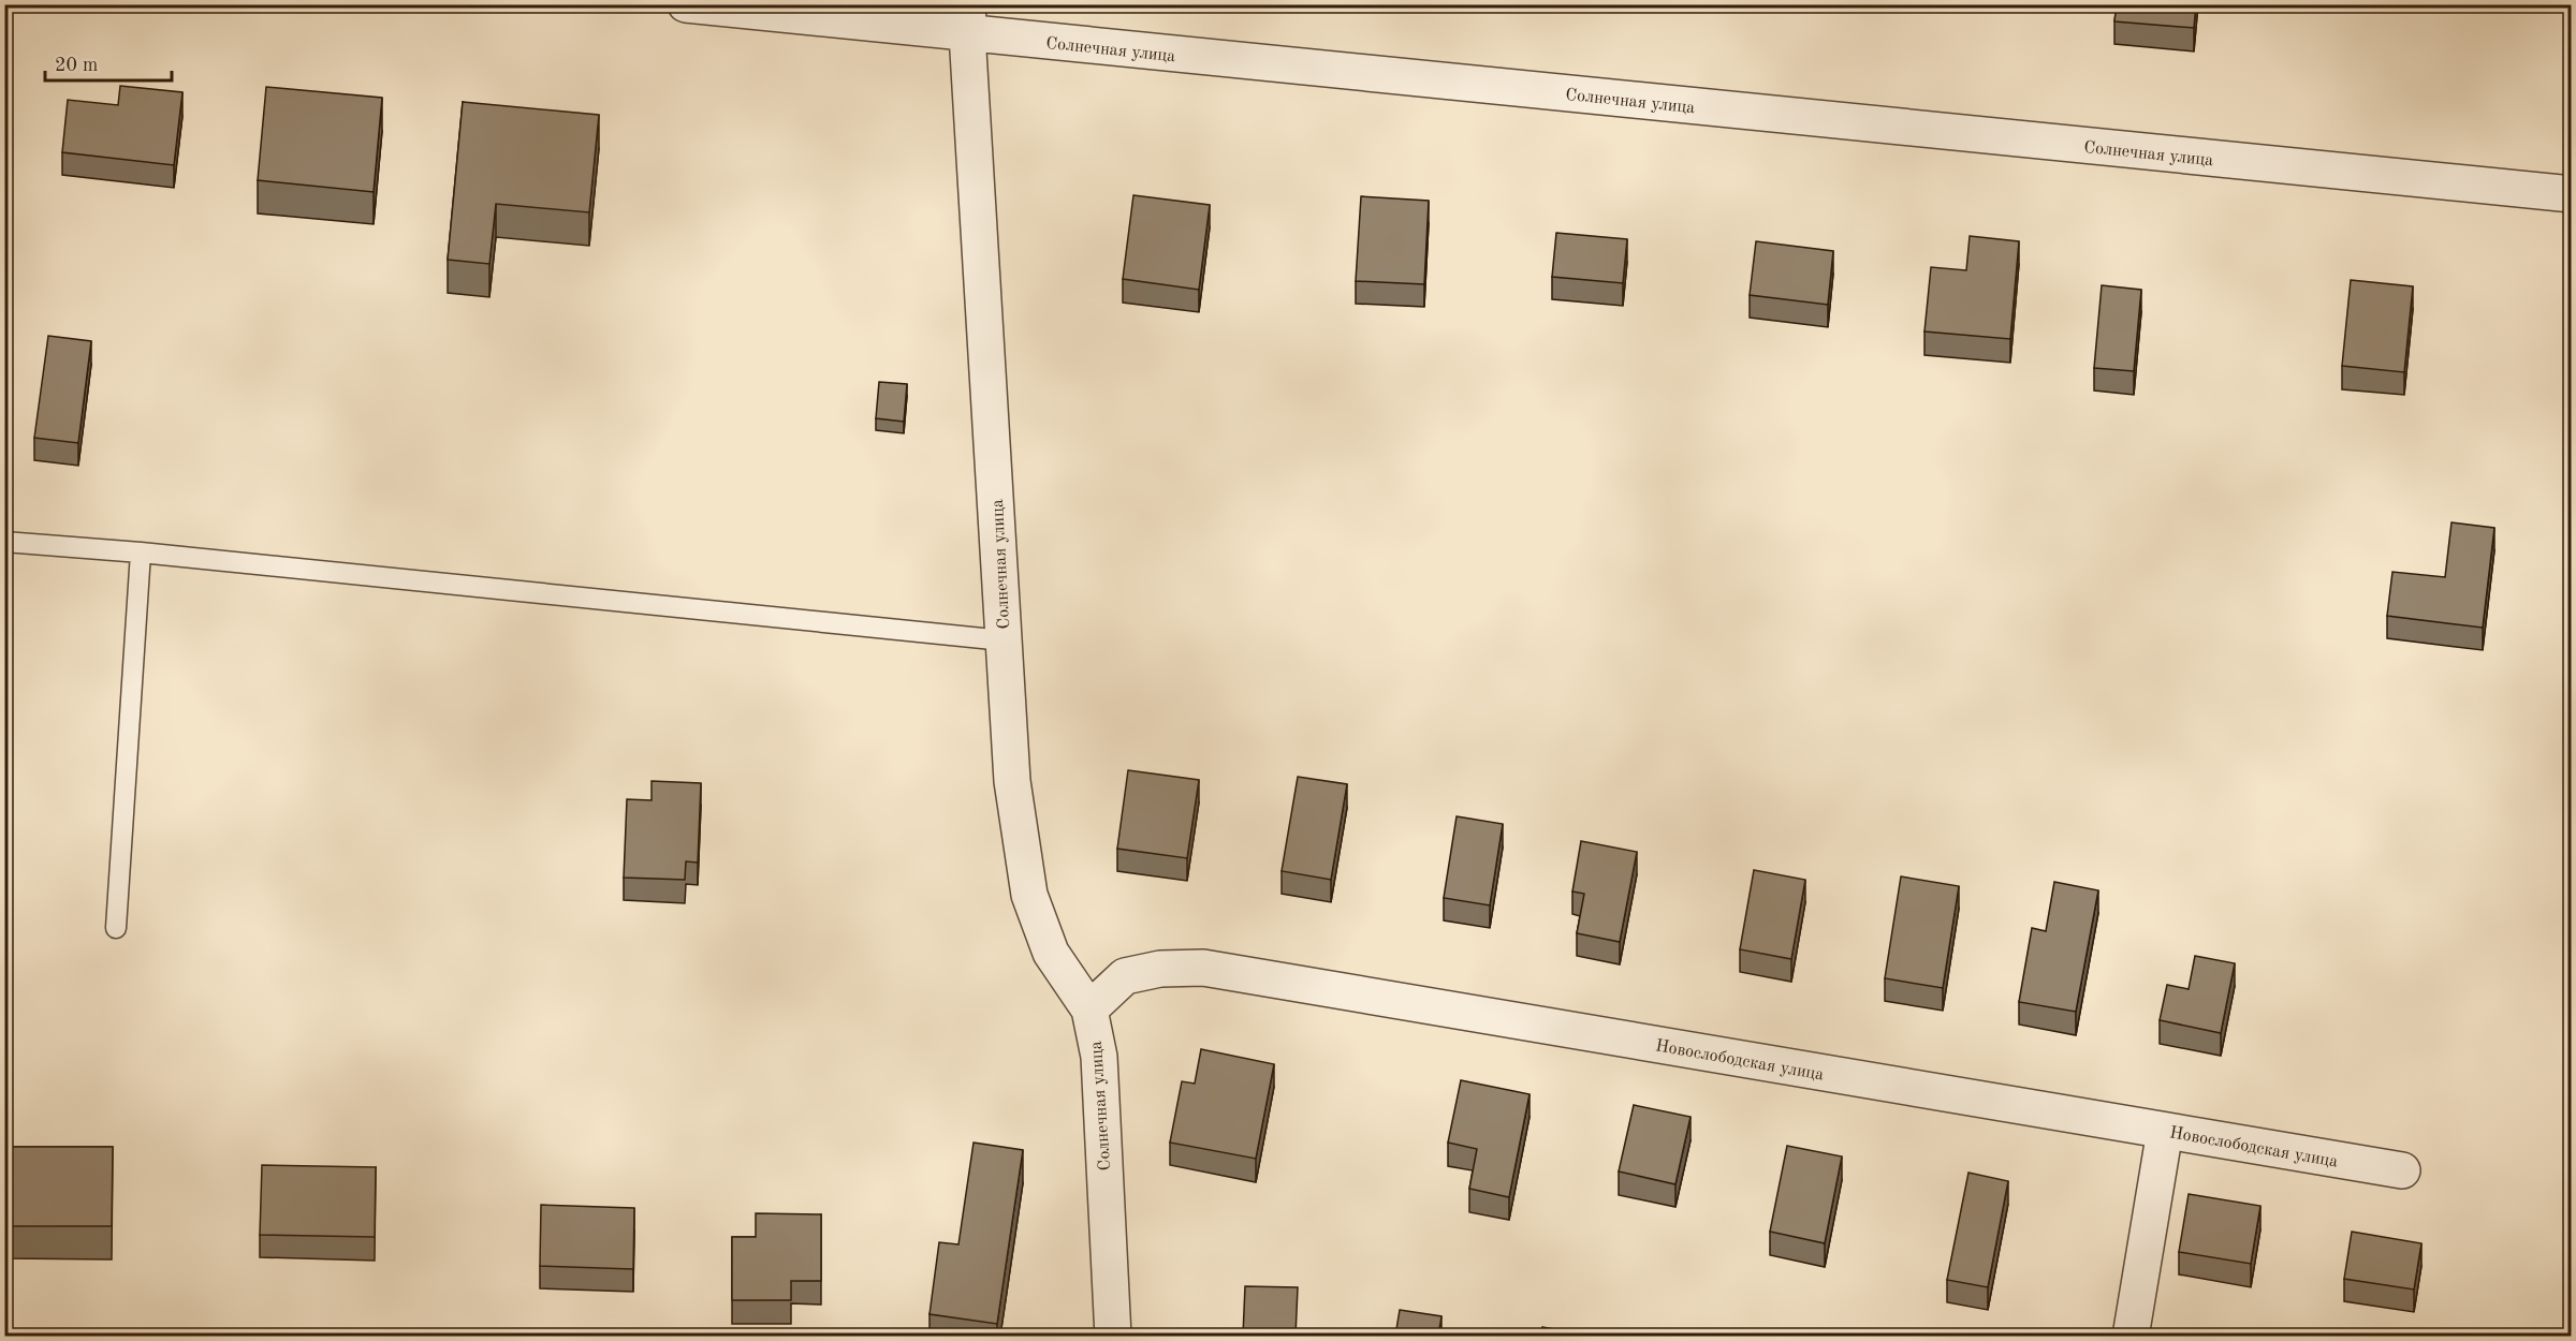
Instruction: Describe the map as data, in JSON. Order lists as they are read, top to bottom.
{
  "streets": {
    "street": ["Солнечная улица", "Новослободская улица"]
  },
  "crossings": [
    ["Солнечная улица", "Новослободская улица"]
  ],
  "scale_bar": "20 m"
}
